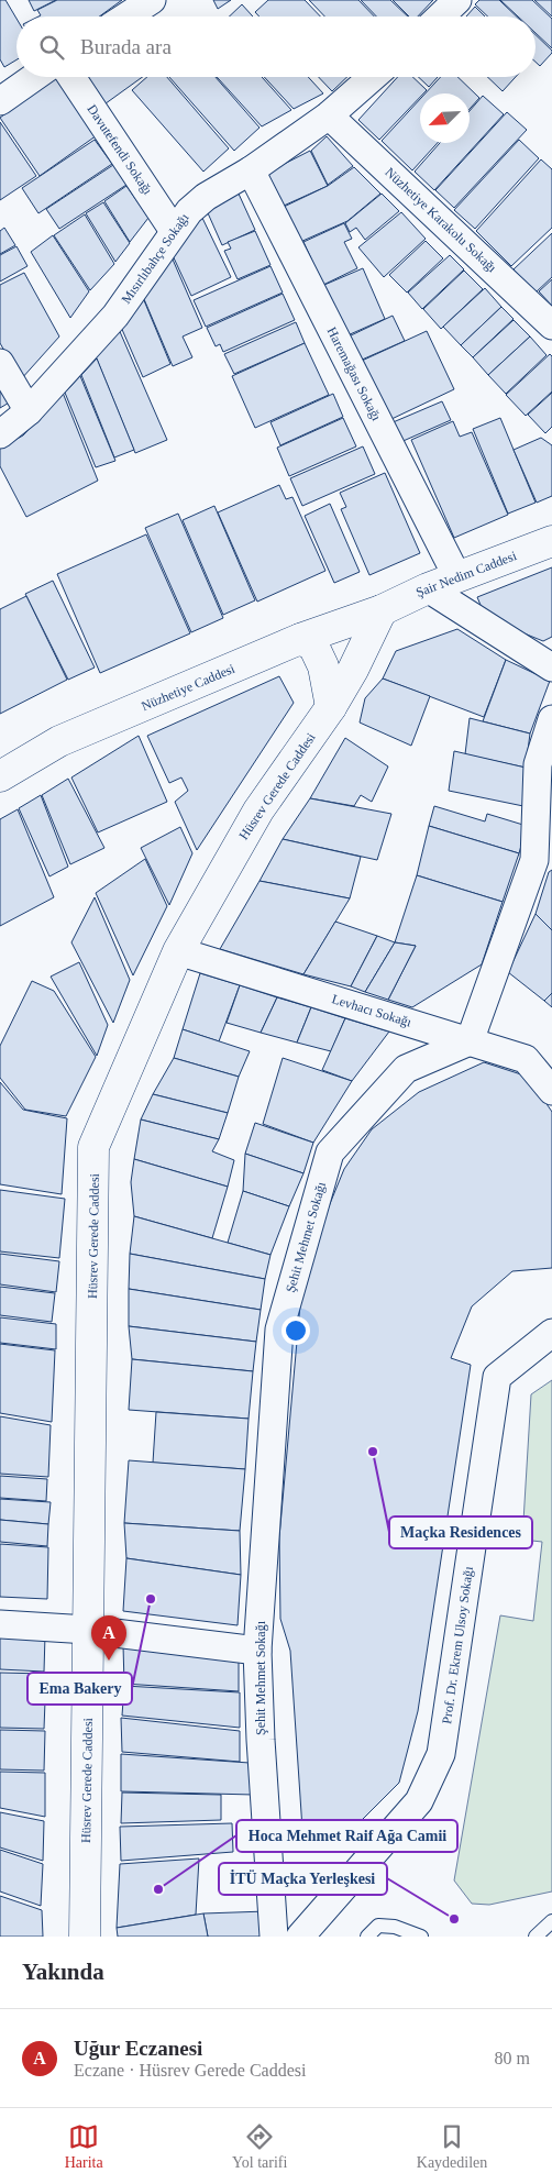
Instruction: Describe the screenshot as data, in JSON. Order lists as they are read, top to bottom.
{
  "streets": {
    "street": [
      "Davutefendi Sokağı",
      "Nüzhetiye Karakolu Sokağı",
      "Mısırlıbahçe Sokağı",
      "Haremağası Sokağı",
      "Şair Nedim Caddesi",
      "Nüzhetiye Caddesi",
      "Hüsrev Gerede Caddesi",
      "Levhacı Sokağı",
      "Şehit Mehmet Sokağı",
      "Prof. Dr. Ekrem Ulsoy Sokağı"
    ]
  },
  "crossings": [
    ["Davutefendi Sokağı", "Mısırlıbahçe Sokağı"],
    ["Nüzhetiye Karakolu Sokağı", "Mısırlıbahçe Sokağı"],
    ["Mısırlıbahçe Sokağı", "Haremağası Sokağı"],
    ["Haremağası Sokağı", "Şair Nedim Caddesi"],
    ["Şair Nedim Caddesi", "Nüzhetiye Caddesi"],
    ["Şair Nedim Caddesi", "Hüsrev Gerede Caddesi"],
    ["Nüzhetiye Caddesi", "Hüsrev Gerede Caddesi"],
    ["Hüsrev Gerede Caddesi", "Levhacı Sokağı"],
    ["Levhacı Sokağı", "Şehit Mehmet Sokağı"]
  ],
  "places": [
    "Maçka Residences",
    "Ema Bakery",
    "Hoca Mehmet Raif Ağa Camii",
    "İTÜ Maçka Yerleşkesi"
  ],
  "north": "bottom left",
  "page": {
    "search": "Burada ara",
    "pins": "A",
    "heading": "Yakında",
    "list": [
      {
        "mark": "A",
        "name": "Uğur Eczanesi",
        "note": "Eczane · Hüsrev Gerede Caddesi",
        "value": "80 m"
      }
    ],
    "nav": ["Harita", "Yol tarifi", "Kaydedilen"]
  }
}
